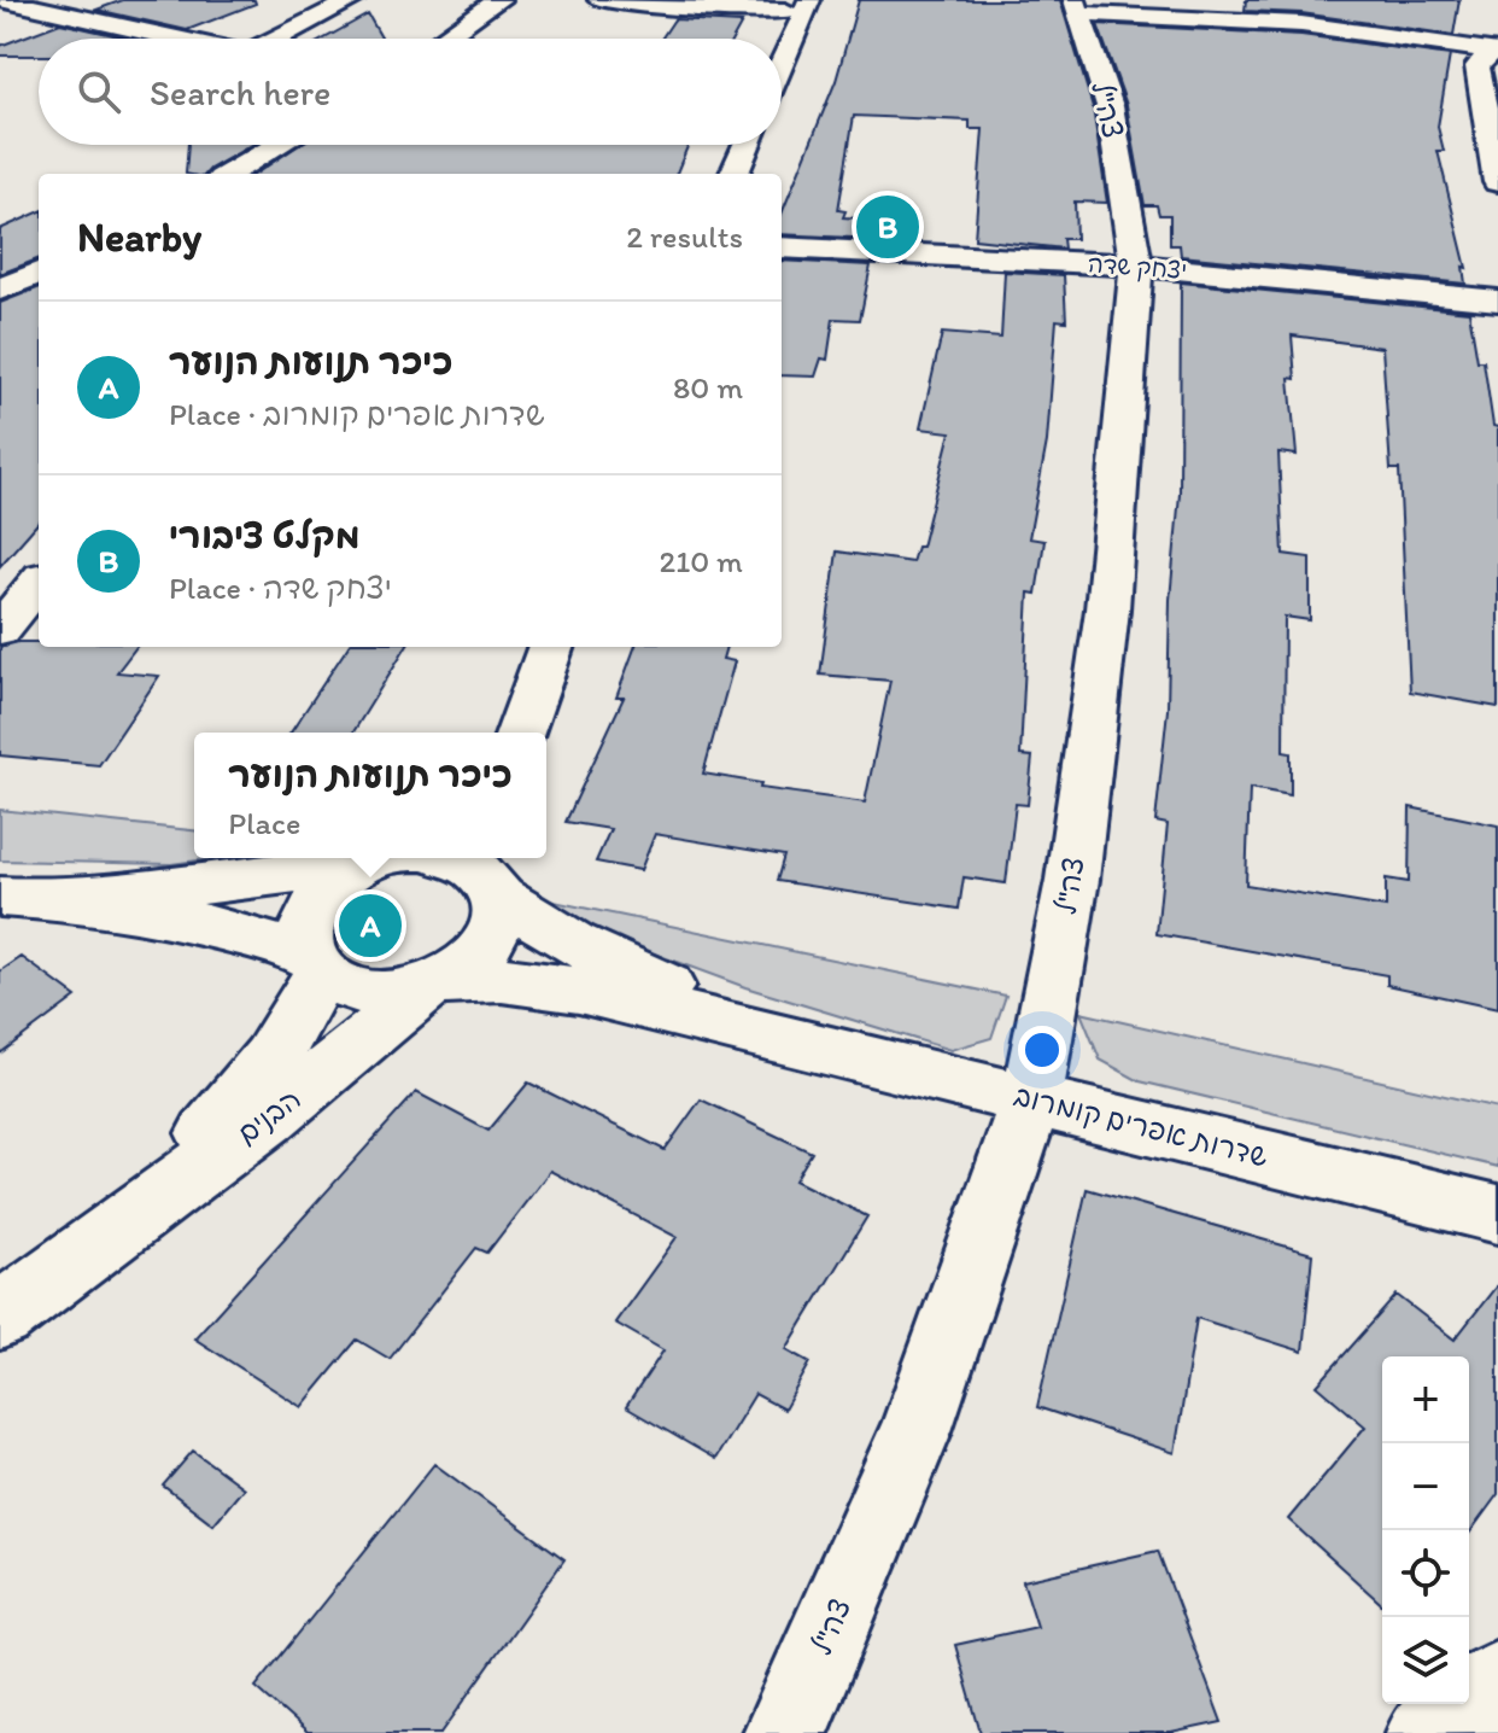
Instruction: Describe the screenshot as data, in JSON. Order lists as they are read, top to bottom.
{
  "streets": {
    "street": [
      "צה\"ל",
      "יצחק שדה",
      "הבנים",
      "שדרות אפרים קומרוב"
    ]
  },
  "crossings": [
    ["צה\"ל", "יצחק שדה"],
    ["צה\"ל", "שדרות אפרים קומרוב"],
    ["הבנים", "שדרות אפרים קומרוב"]
  ],
  "page": {
    "search": "Search here",
    "heading": ["Nearby", "2 results"],
    "pins": ["B", "A"],
    "list": [
      {
        "mark": "A",
        "name": "כיכר תנועות הנוער",
        "note": "Place · שדרות אפרים קומרוב",
        "value": "80 m"
      },
      {
        "mark": "B",
        "name": "מקלט ציבורי",
        "note": "Place · יצחק שדה",
        "value": "210 m"
      }
    ],
    "popup": ["כיכר תנועות הנוער", "Place"],
    "map_buttons": ["+", "−"]
  }
}
